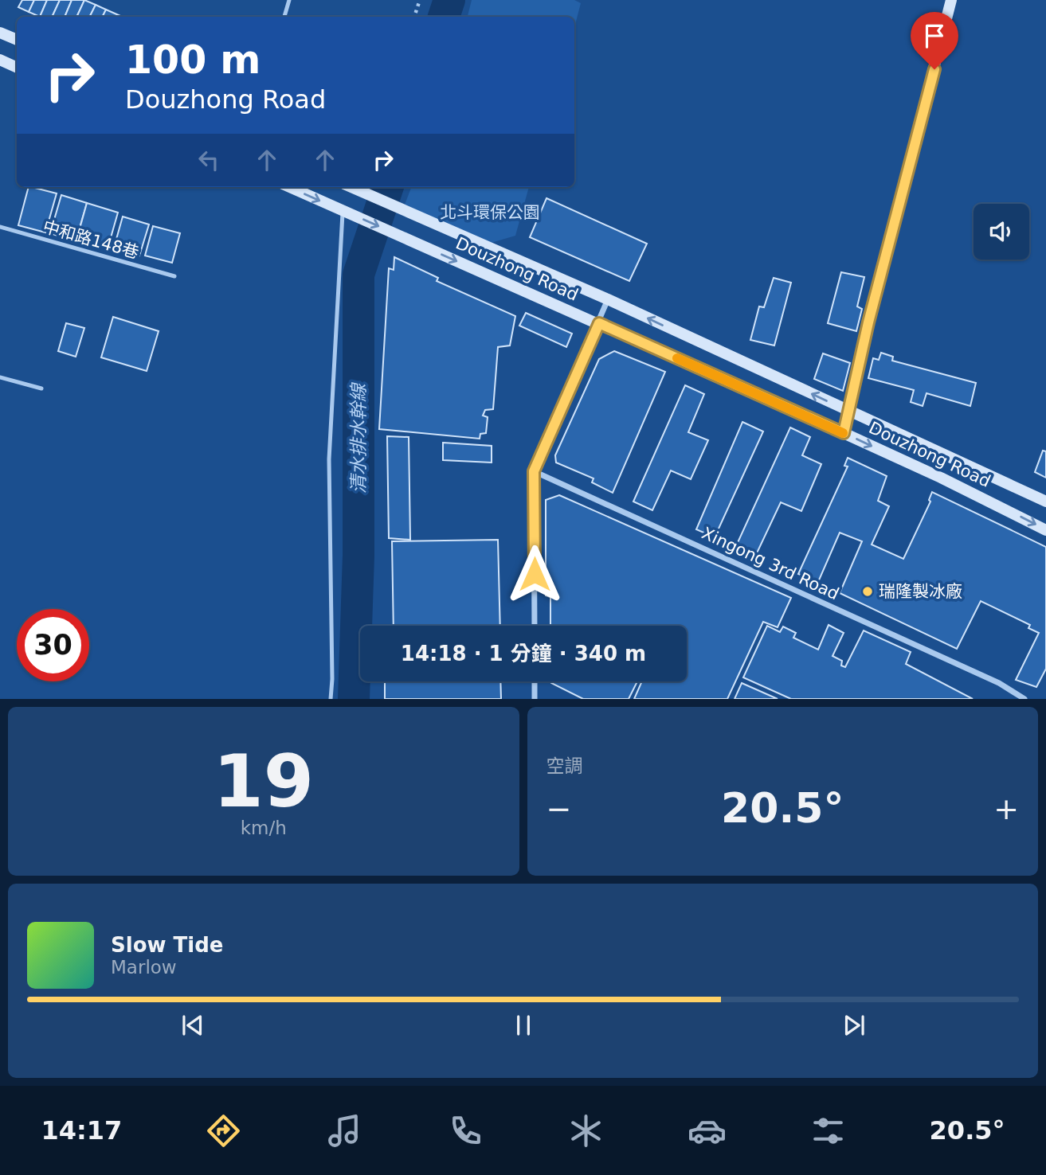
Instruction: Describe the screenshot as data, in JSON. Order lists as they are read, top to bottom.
{
  "streets": {
    "main road": ["Douzhong Road"],
    "street": ["Xingong 3rd Road"],
    "lane": ["中和路148巷"]
  },
  "water": ["清水排水幹線"],
  "parks": ["北斗環保公園"],
  "places": ["瑞隆製冰廠"],
  "page": {
    "turn": ["100 m", "Douzhong Road"],
    "limit": "30",
    "trip": "14:18 · 1 分鐘 · 340 m",
    "tile": [
      ["19", "km/h"],
      "空調"
    ],
    "heat": ["−", "20.5°", "+"],
    "song": ["Slow Tide", "Marlow"],
    "tabs": ["14:17", "20.5°"]
  }
}
